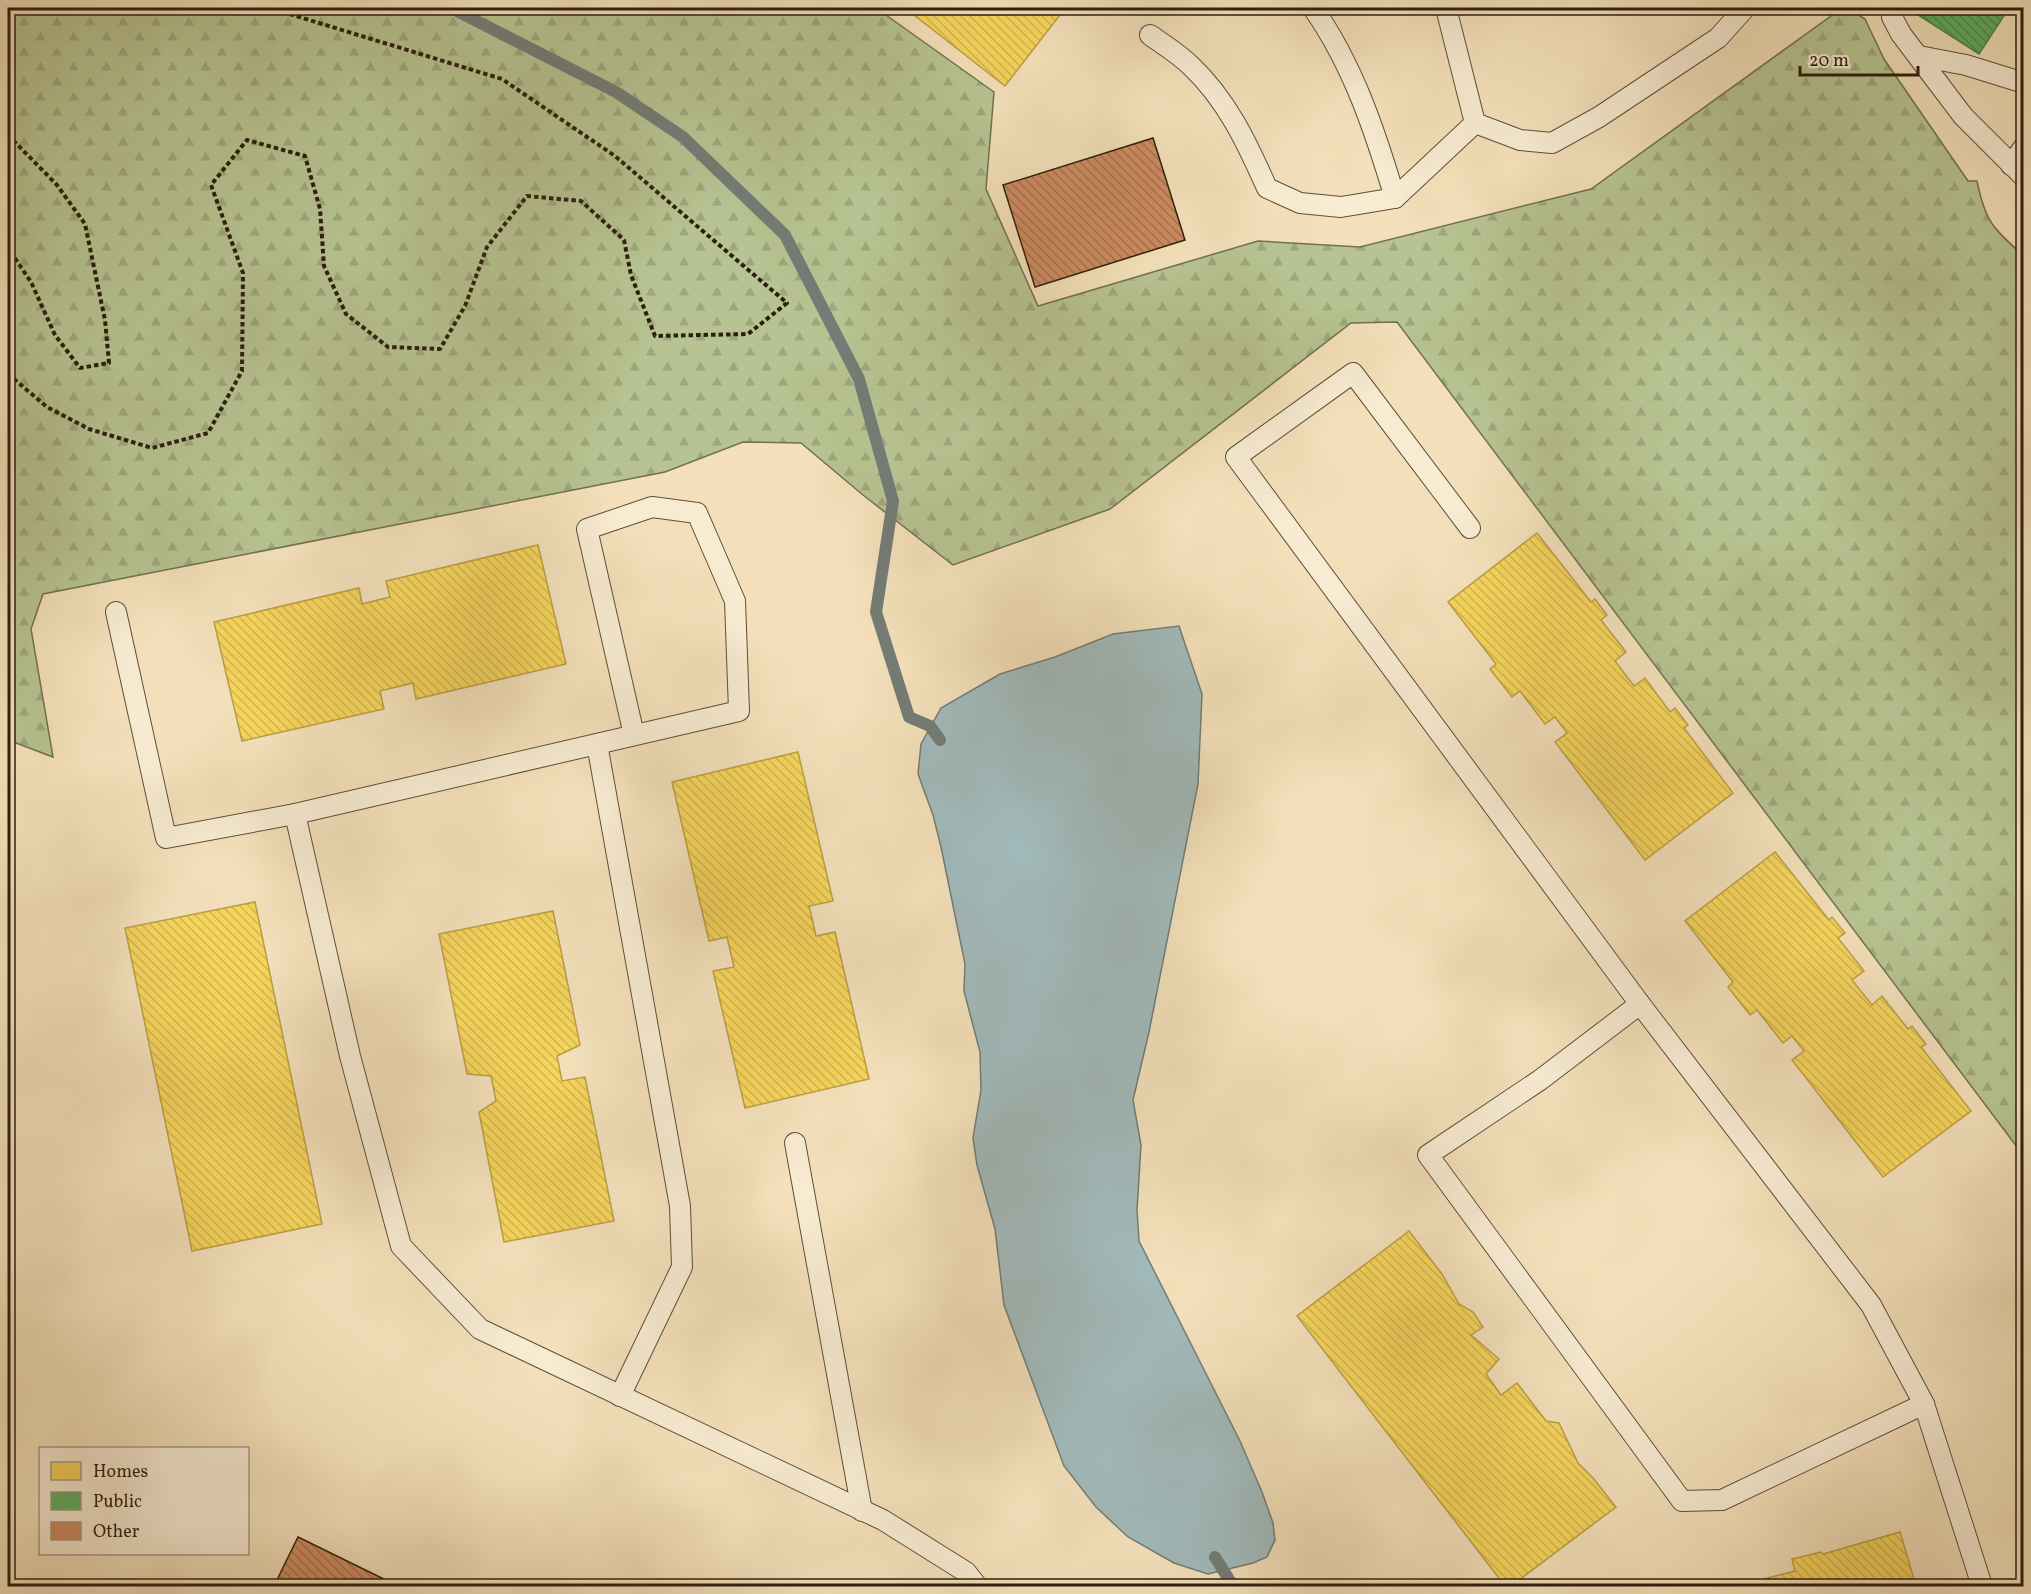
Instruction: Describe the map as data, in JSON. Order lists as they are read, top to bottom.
{
  "legend": ["Homes", "Public", "Other"],
  "scale_bar": "20 m"
}
